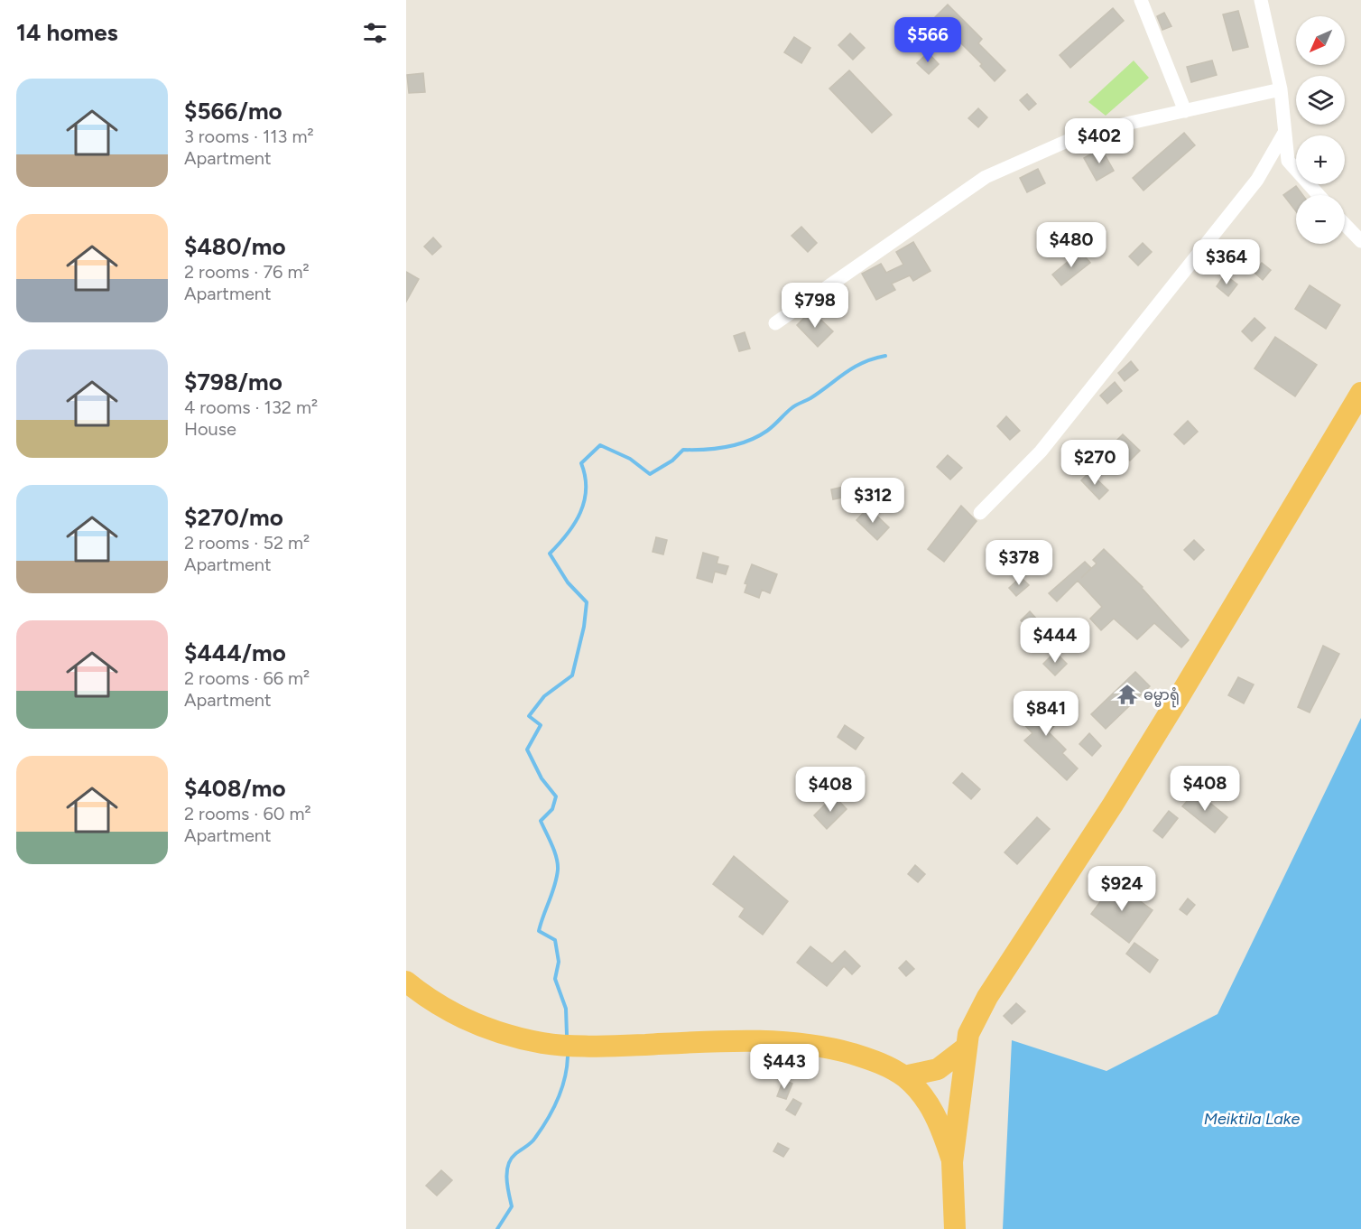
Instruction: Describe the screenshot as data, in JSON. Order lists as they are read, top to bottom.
{
  "water": ["Meiktila Lake"],
  "places": {
    "temple": ["ဓမ္မာရုံ"]
  },
  "north": "bottom left",
  "page": {
    "heading": "14 homes",
    "map_buttons": ["+", "−"],
    "price": [
      "$566",
      "$402",
      "$480",
      "$364",
      "$798",
      "$270",
      "$312",
      "$378",
      "$444",
      "$841",
      "$408",
      "$408",
      "$924",
      "$443"
    ],
    "list": [
      {
        "name": "$566/mo",
        "note": "3 rooms · 113 m² · Apartment"
      },
      {
        "name": "$480/mo",
        "note": "2 rooms · 76 m² · Apartment"
      },
      {
        "name": "$798/mo",
        "note": "4 rooms · 132 m² · House"
      },
      {
        "name": "$270/mo",
        "note": "2 rooms · 52 m² · Apartment"
      },
      {
        "name": "$444/mo",
        "note": "2 rooms · 66 m² · Apartment"
      },
      {
        "name": "$408/mo",
        "note": "2 rooms · 60 m² · Apartment"
      }
    ]
  }
}
